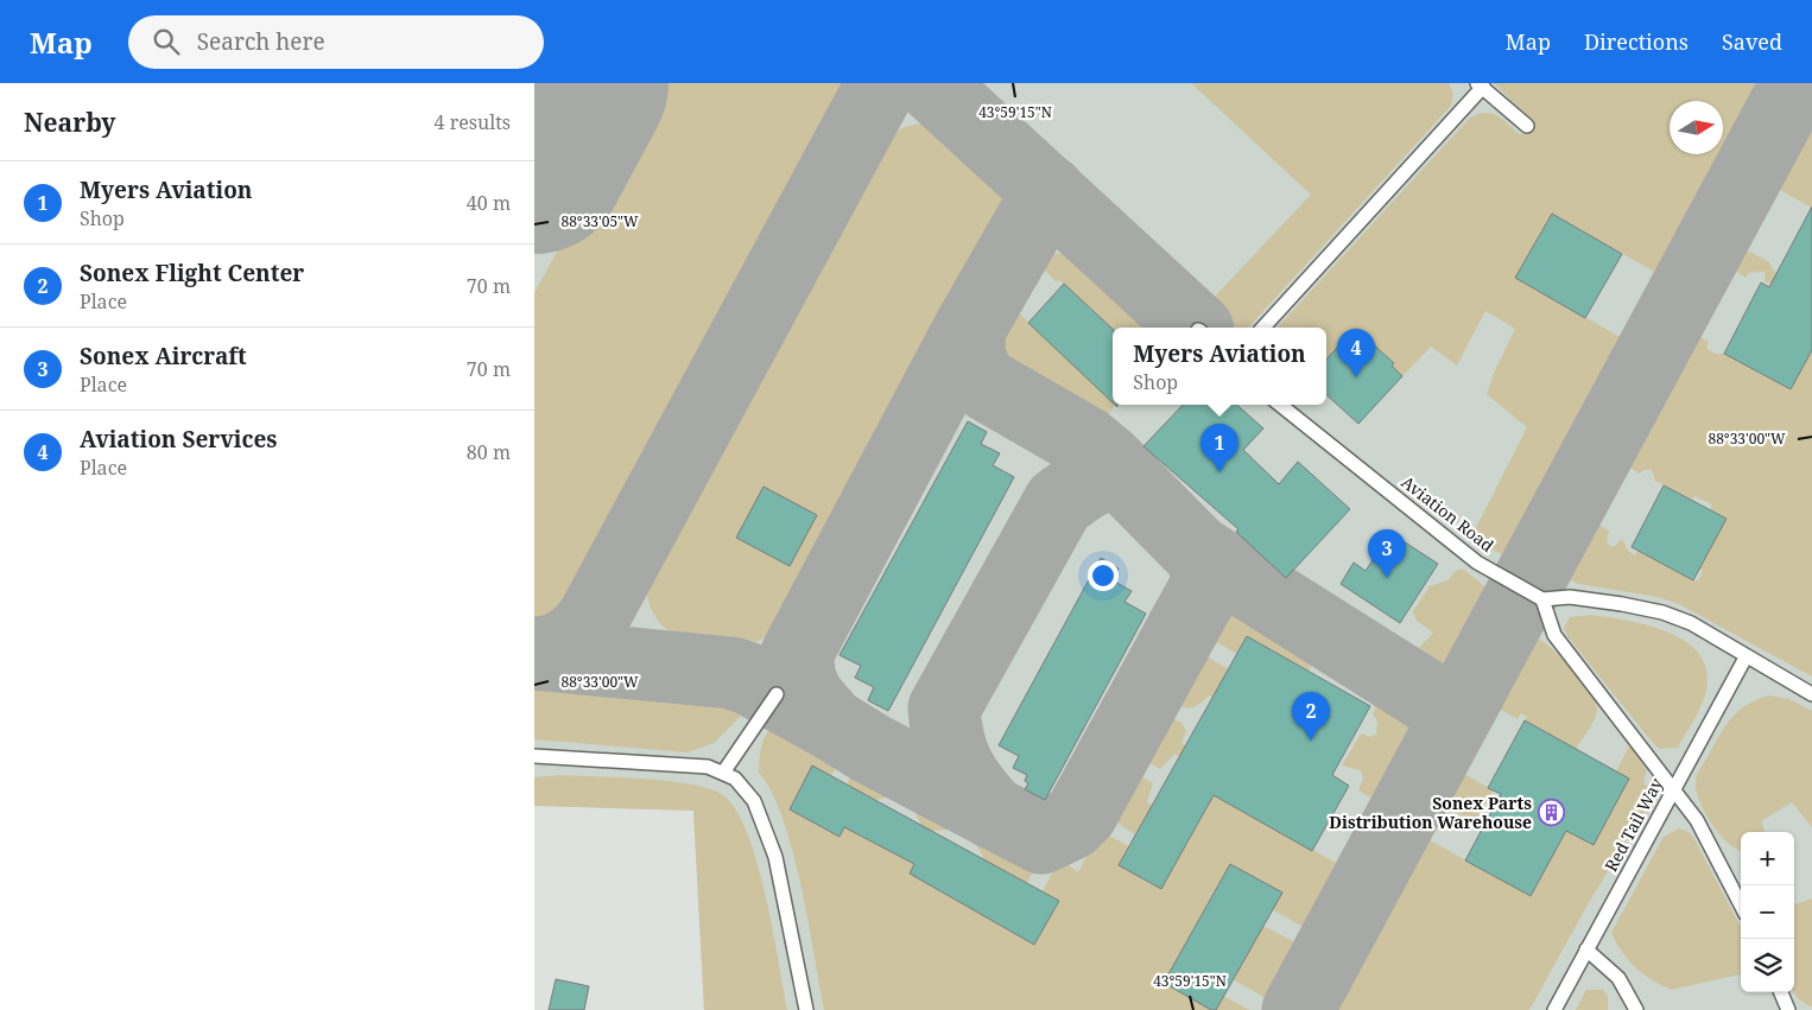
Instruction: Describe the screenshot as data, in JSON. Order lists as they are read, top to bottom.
{
  "streets": {
    "lane": ["Aviation Road", "Red Tail Way"]
  },
  "places": {
    "building": ["Sonex Parts Distribution Warehouse"]
  },
  "north": "right",
  "page": {
    "header": "Map",
    "search": "Search here",
    "nav": ["Map", "Directions", "Saved"],
    "heading": ["Nearby", "4 results"],
    "list": [
      {
        "mark": "1",
        "name": "Myers Aviation",
        "note": "Shop",
        "value": "40 m"
      },
      {
        "mark": "2",
        "name": "Sonex Flight Center",
        "note": "Place",
        "value": "70 m"
      },
      {
        "mark": "3",
        "name": "Sonex Aircraft",
        "note": "Place",
        "value": "70 m"
      },
      {
        "mark": "4",
        "name": "Aviation Services",
        "note": "Place",
        "value": "80 m"
      }
    ],
    "popup": ["Myers Aviation", "Shop"],
    "pins": [
      "4",
      "1",
      "3",
      "2"
    ],
    "map_buttons": ["+", "−"]
  },
  "coordinates": ["43°59'15\"N", "88°33'05\"W", "88°33'00\"W"]
}
